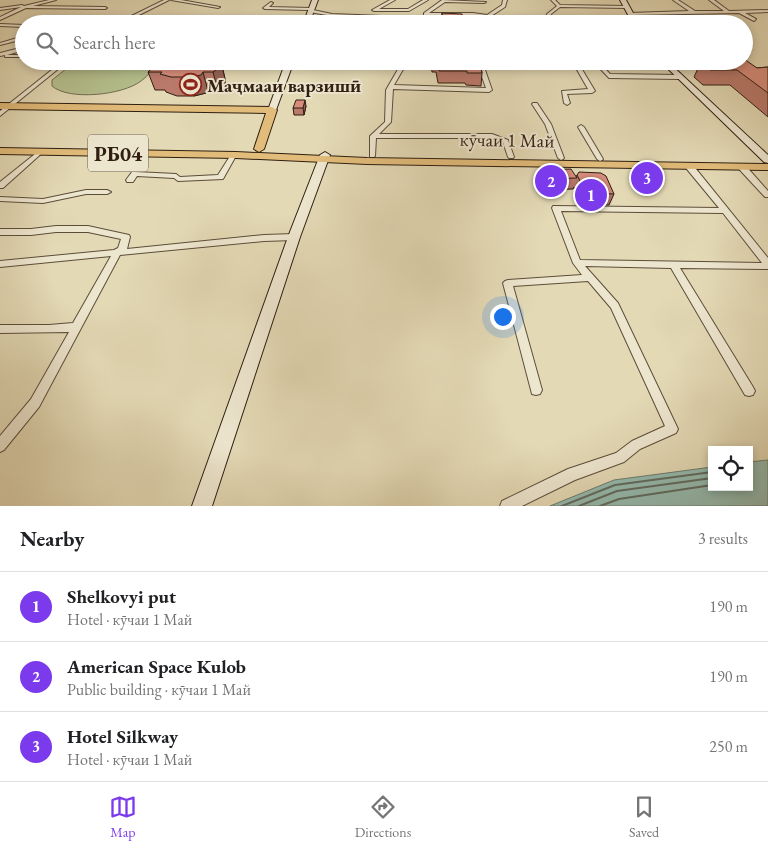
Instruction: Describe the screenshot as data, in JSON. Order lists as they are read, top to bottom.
{
  "streets": {
    "main road": ["кӯчаи 1 Май", "РБ04"]
  },
  "crossings": [
    ["кӯчаи 1 Май", "РБ04"]
  ],
  "places": {
    "sports": ["Маҷмааи варзишӣ"]
  },
  "page": {
    "search": "Search here",
    "pins": ["3", "2", "1"],
    "heading": ["Nearby", "3 results"],
    "list": [
      {
        "mark": "1",
        "name": "Shelkovyi put",
        "note": "Hotel · кӯчаи 1 Май",
        "value": "190 m"
      },
      {
        "mark": "2",
        "name": "American Space Kulob",
        "note": "Public building · кӯчаи 1 Май",
        "value": "190 m"
      },
      {
        "mark": "3",
        "name": "Hotel Silkway",
        "note": "Hotel · кӯчаи 1 Май",
        "value": "250 m"
      }
    ],
    "nav": ["Map", "Directions", "Saved"]
  }
}
